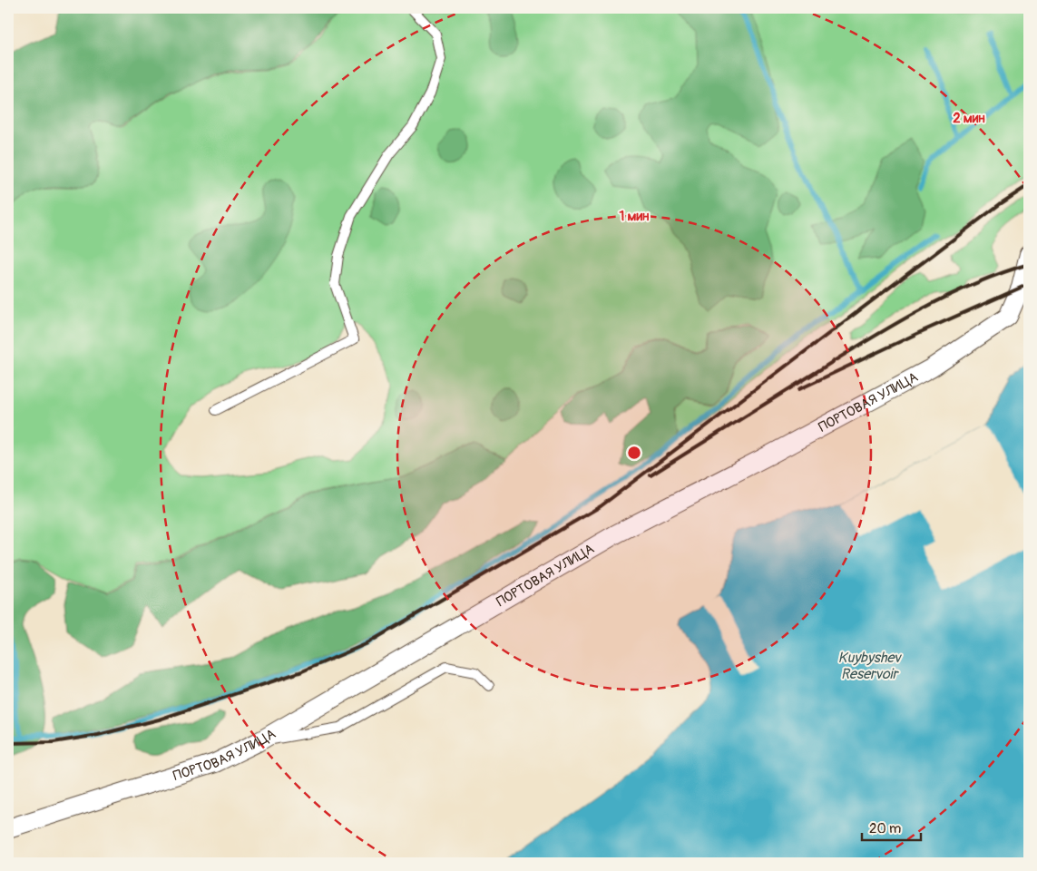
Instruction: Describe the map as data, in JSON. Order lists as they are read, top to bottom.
{
  "streets": {
    "street": ["ПОРТОВАЯ УЛИЦА"]
  },
  "water": ["Kuybyshev Reservoir"],
  "scale_bar": "20 m",
  "rings": ["2 мин", "1 мин"]
}
